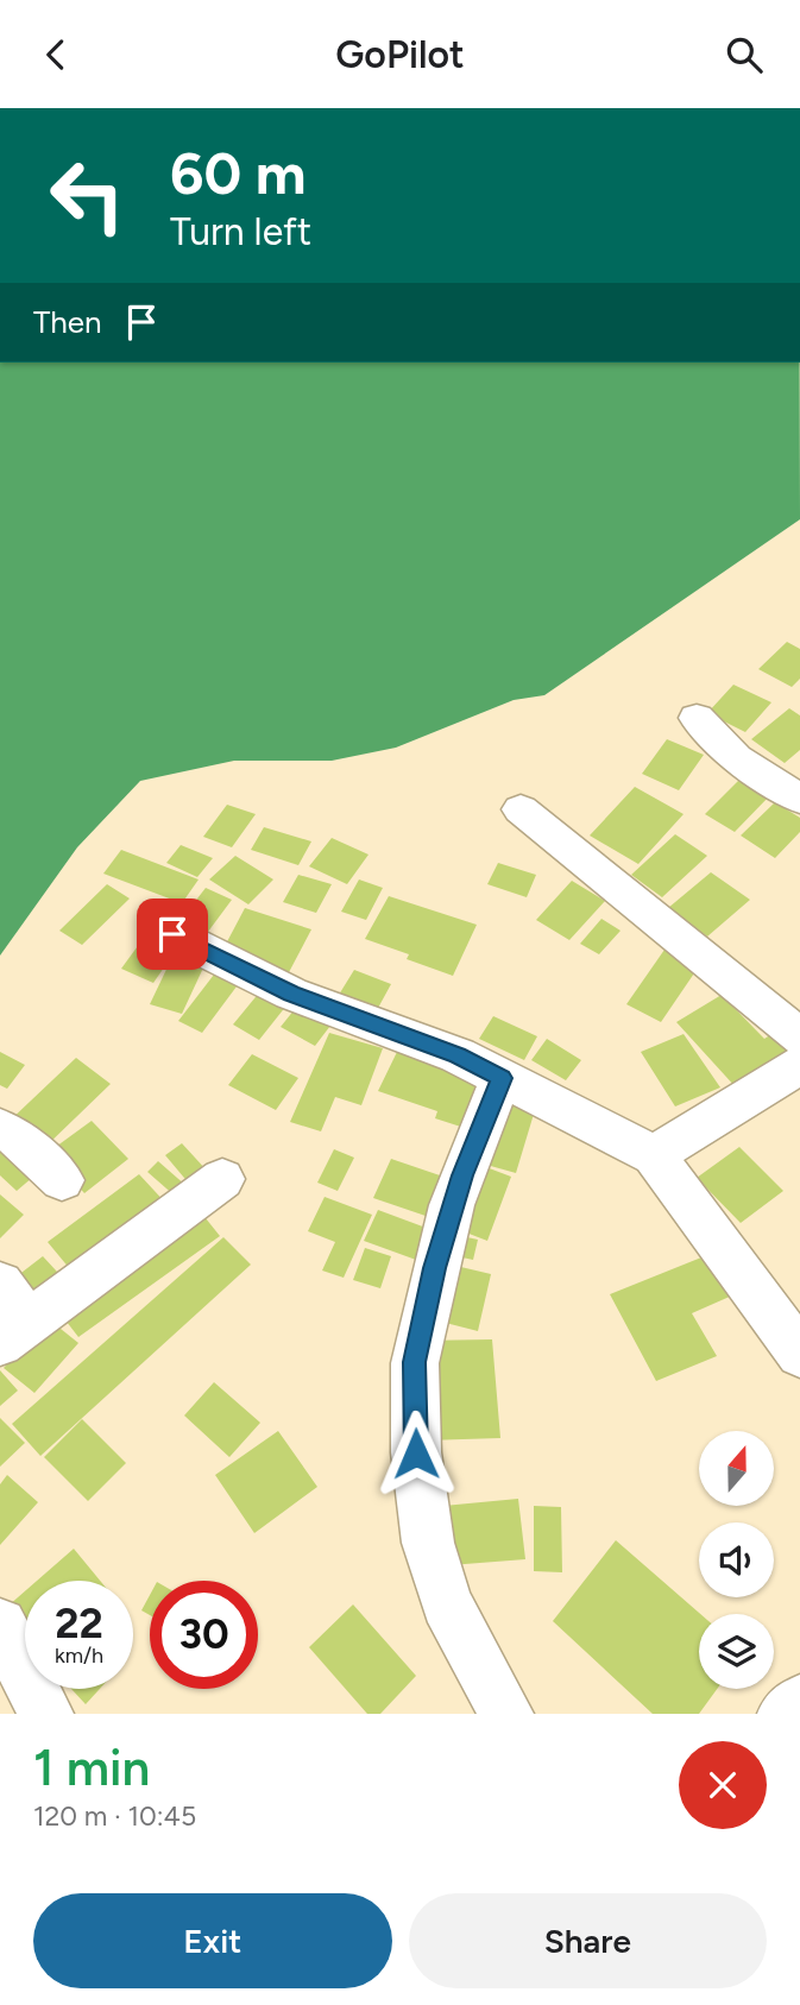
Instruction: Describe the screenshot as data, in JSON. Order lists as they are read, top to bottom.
{
  "north": "top",
  "page": {
    "header": "GoPilot",
    "turn": ["60 m", "Turn left"],
    "then": "Then",
    "speed": "22 km/h",
    "limit": "30",
    "heading": ["1 min", "120 m · 10:45"],
    "buttons": ["Exit", "Share"]
  }
}
